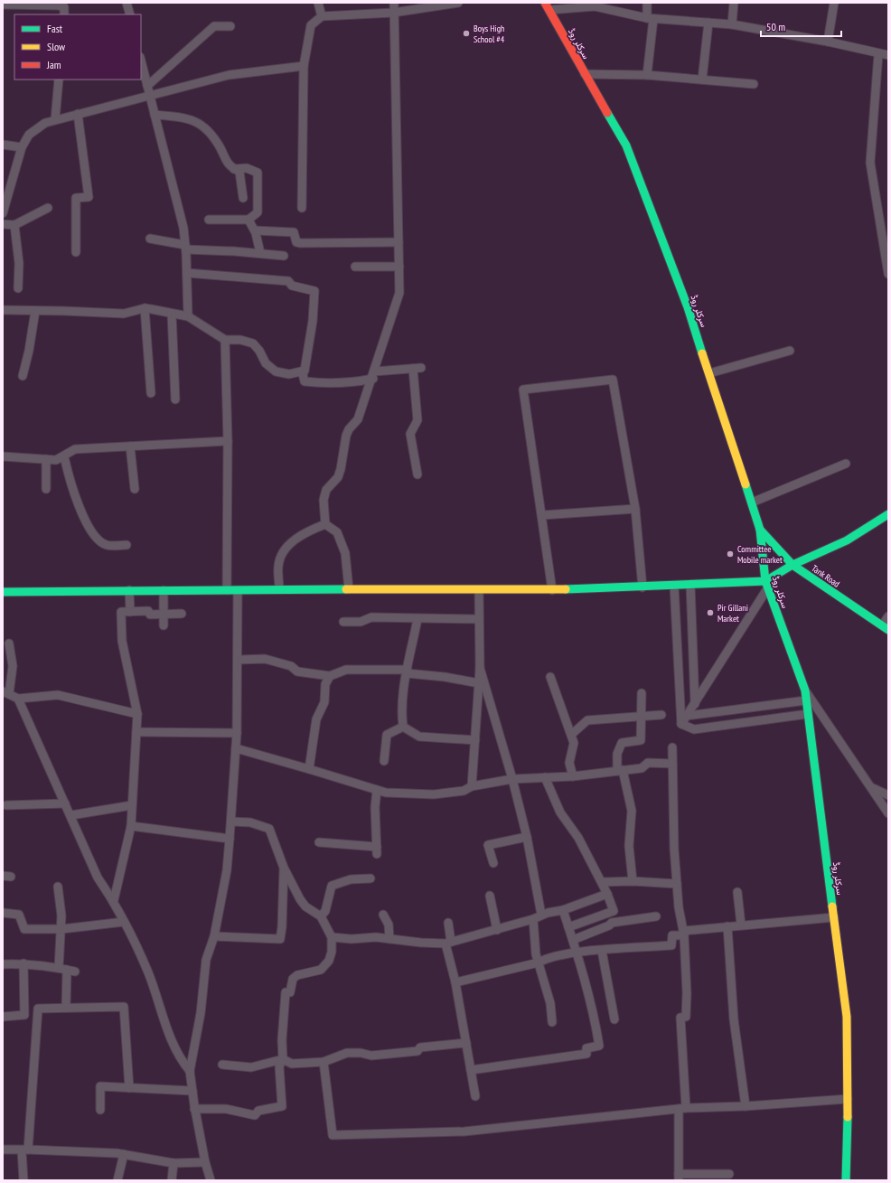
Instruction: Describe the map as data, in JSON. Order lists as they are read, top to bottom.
{
  "streets": {
    "main road": ["سرکلر روڈ", "Tank Road"]
  },
  "crossings": [
    ["سرکلر روڈ", "Tank Road"]
  ],
  "places": ["Boys High School #4", "Committee Mobile market", "Pir Gillani Market"],
  "legend": ["Fast", "Slow", "Jam"],
  "scale_bar": "50 m"
}
